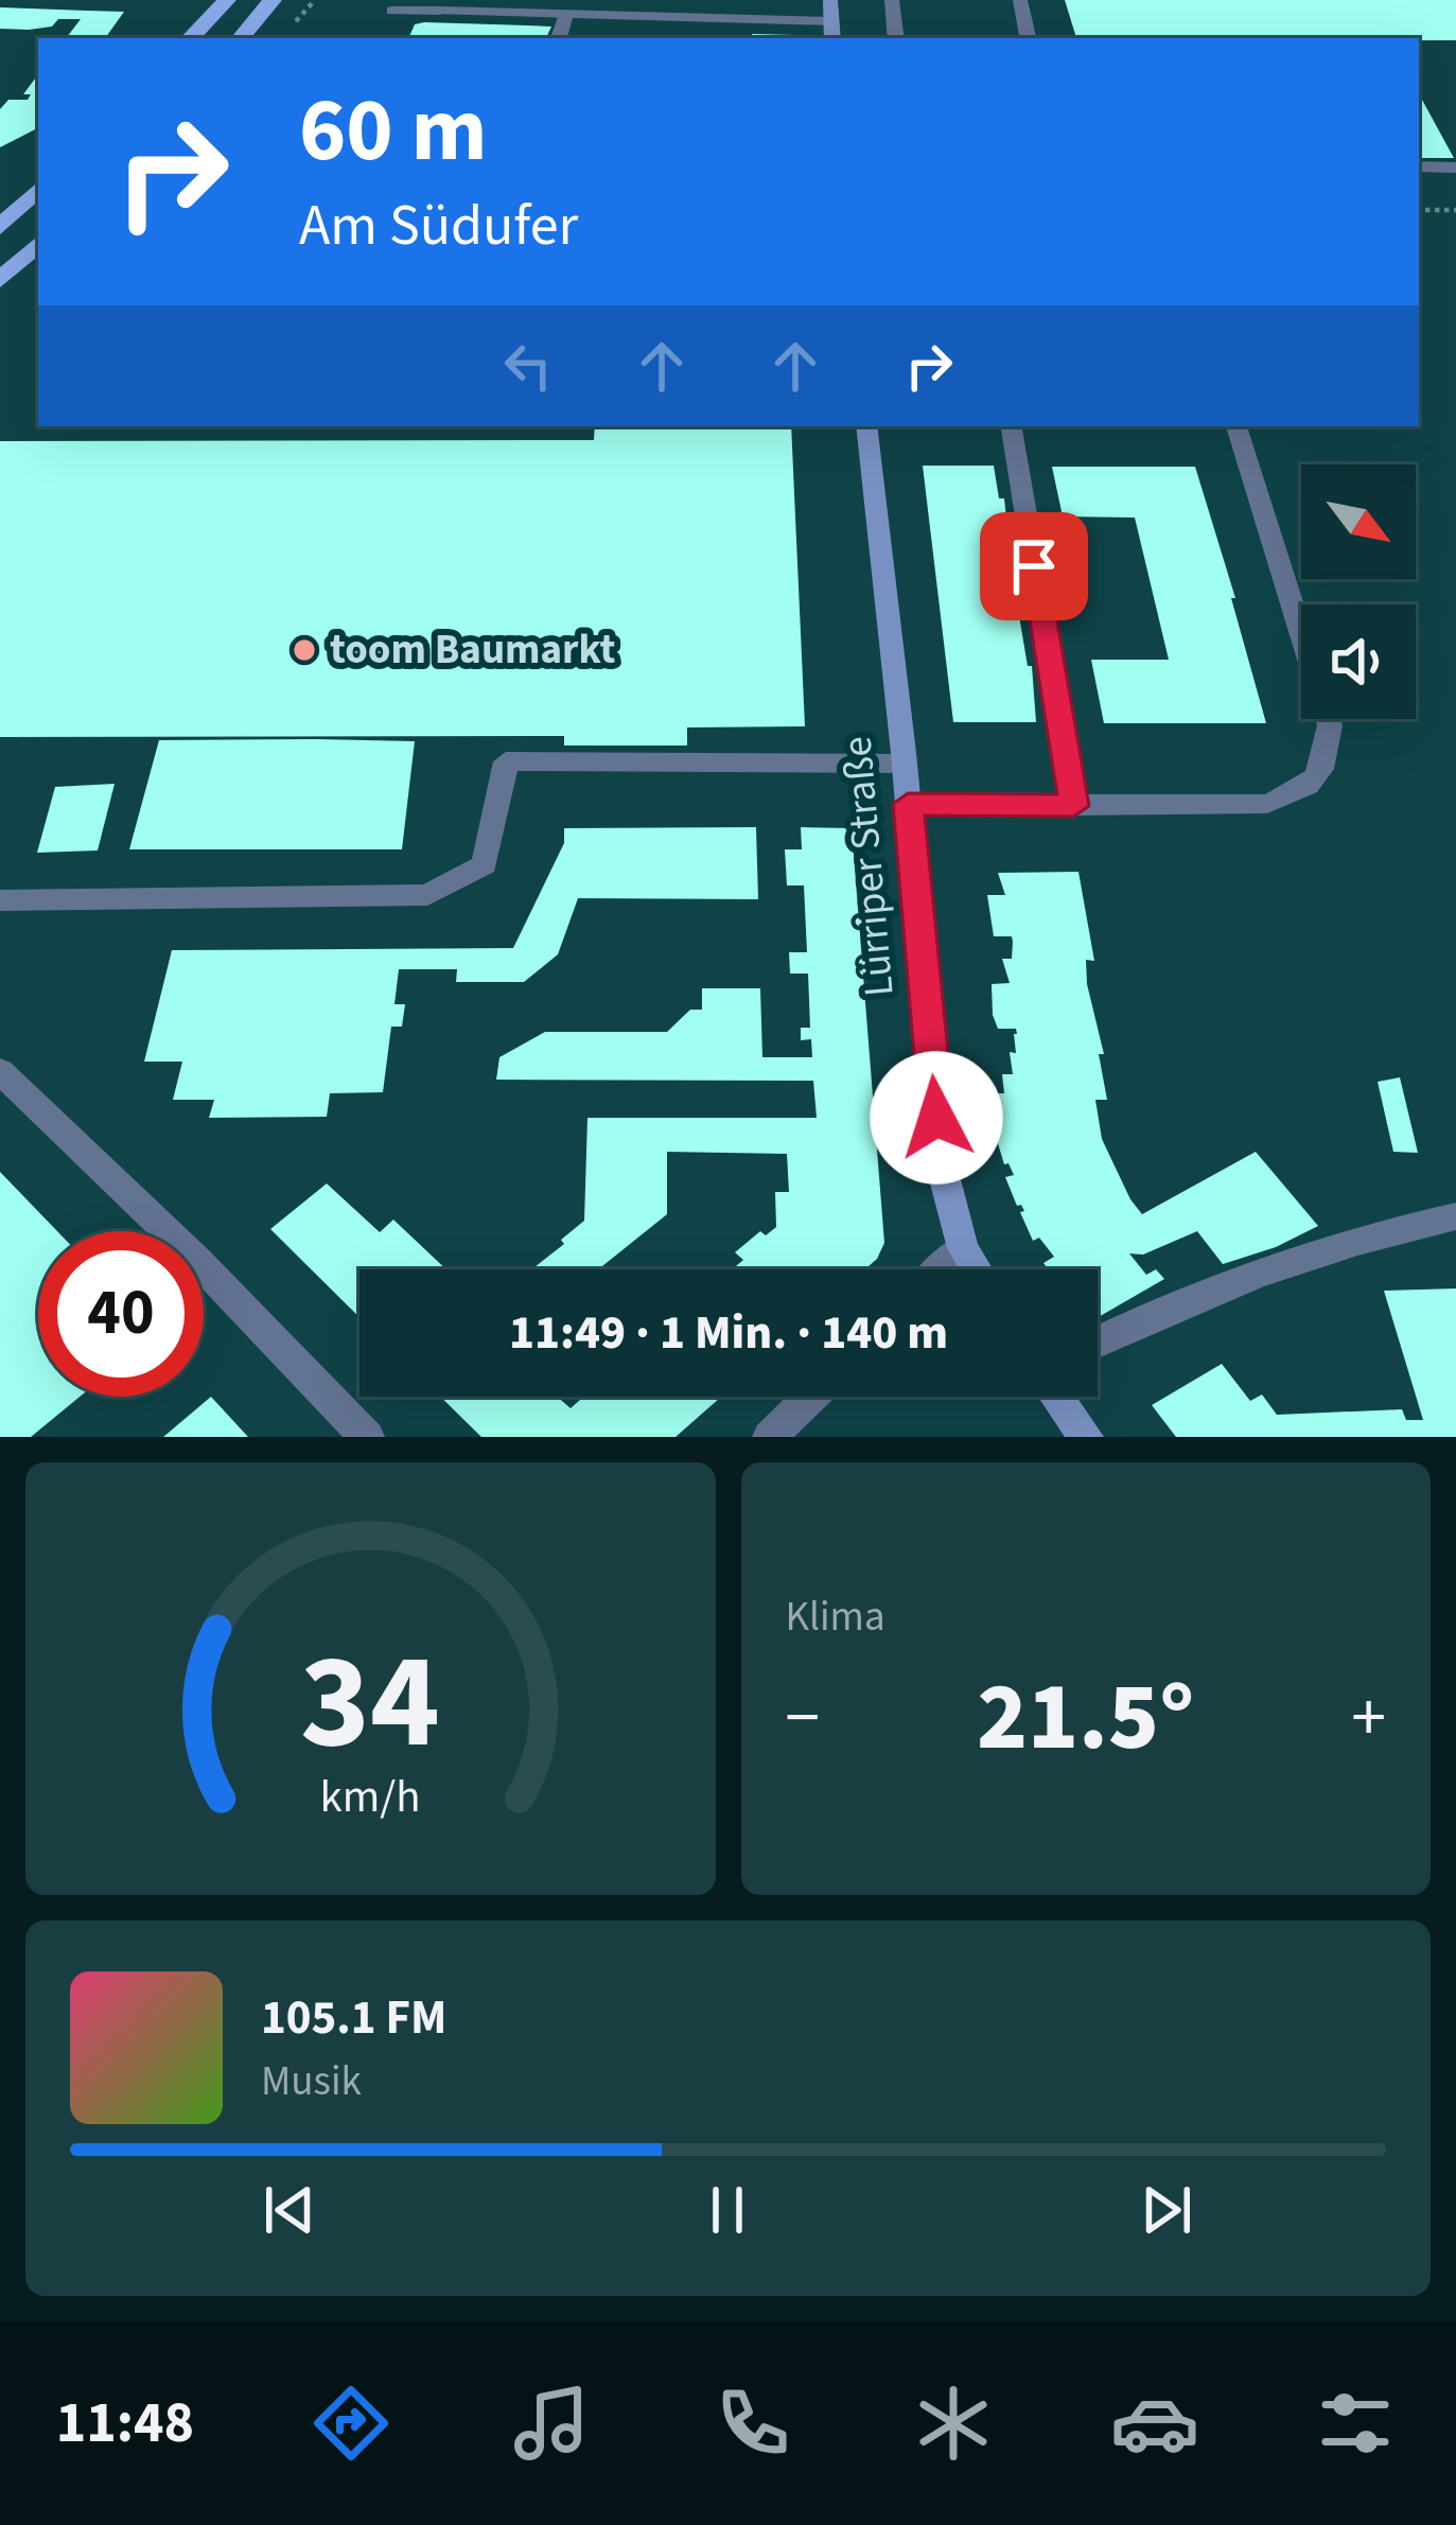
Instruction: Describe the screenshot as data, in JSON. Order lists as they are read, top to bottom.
{
  "streets": {
    "street": ["Lürriper Straße"]
  },
  "places": ["toom Baumarkt"],
  "north": "bottom right",
  "page": {
    "turn": ["60 m", "Am Südufer"],
    "limit": "40",
    "trip": "11:49 · 1 Min. · 140 m",
    "tile": "Klima",
    "heat": ["−", "21.5°", "+"],
    "song": ["105.1 FM", "Musik"],
    "tabs": "11:48",
    "gauge": ["34", "km/h"]
  }
}
